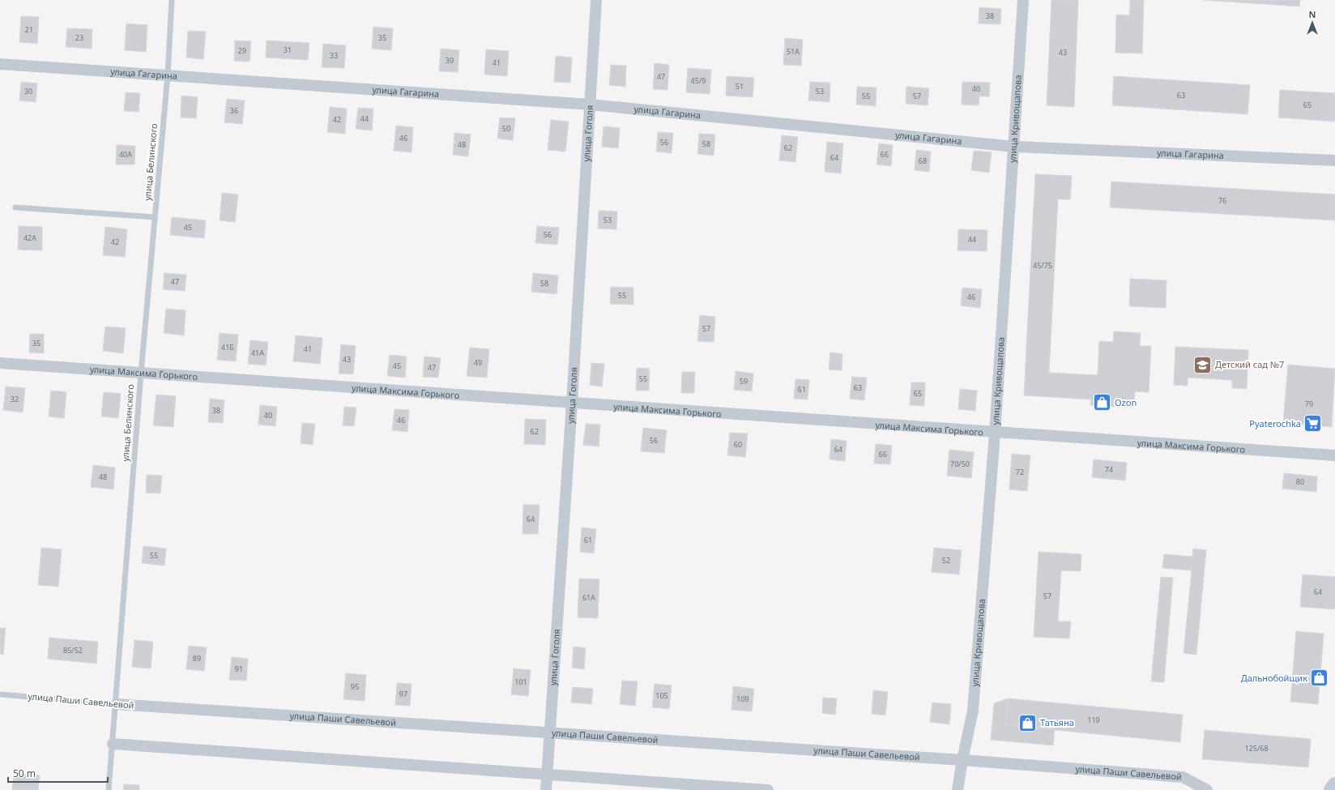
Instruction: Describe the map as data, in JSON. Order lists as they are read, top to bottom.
{
  "streets": {
    "street": [
      "улица Гагарина",
      "улица Кривощапова",
      "улица Гоголя",
      "улица Максима Горького",
      "улица Паши Савельевой"
    ],
    "lane": ["улица Белинского"]
  },
  "crossings": [
    ["улица Гагарина", "улица Кривощапова"],
    ["улица Гагарина", "улица Гоголя"],
    ["улица Гагарина", "улица Белинского"],
    ["улица Кривощапова", "улица Максима Горького"],
    ["улица Кривощапова", "улица Паши Савельевой"],
    ["улица Гоголя", "улица Максима Горького"],
    ["улица Гоголя", "улица Паши Савельевой"],
    ["улица Белинского", "улица Максима Горького"],
    ["улица Белинского", "улица Паши Савельевой"]
  ],
  "places": {
    "school or university": ["Детский сад №7"],
    "shop": ["Ozon", "Дальнобойщик", "Татьяна"],
    "supermarket": ["Pyaterochka"]
  },
  "house_numbers": [
    "38",
    "21",
    "23",
    "35",
    "31",
    "29",
    "51А",
    "43",
    "33",
    "39",
    "41",
    "47",
    "45/9",
    "51",
    "40",
    "30",
    "53",
    "63",
    "55",
    "57",
    "65",
    "36",
    "44",
    "42",
    "50",
    "46",
    "56",
    "58",
    "48",
    "62",
    "40А",
    "66",
    "64",
    "68",
    "76",
    "53",
    "45",
    "56",
    "42А",
    "44",
    "42",
    "45/75",
    "47",
    "58",
    "55",
    "46",
    "57",
    "35",
    "41Б",
    "41",
    "41А",
    "43",
    "49",
    "45",
    "47",
    "55",
    "59",
    "63",
    "61",
    "65",
    "32",
    "79",
    "38",
    "40",
    "46",
    "62",
    "56",
    "60",
    "64",
    "66",
    "70/50",
    "74",
    "72",
    "48",
    "80",
    "64",
    "61",
    "55",
    "52",
    "64",
    "57",
    "61А",
    "85/52",
    "89",
    "91",
    "101",
    "95",
    "97",
    "105",
    "109",
    "119",
    "125/68"
  ],
  "scale_bar": "50 m",
  "north": "top"
}
